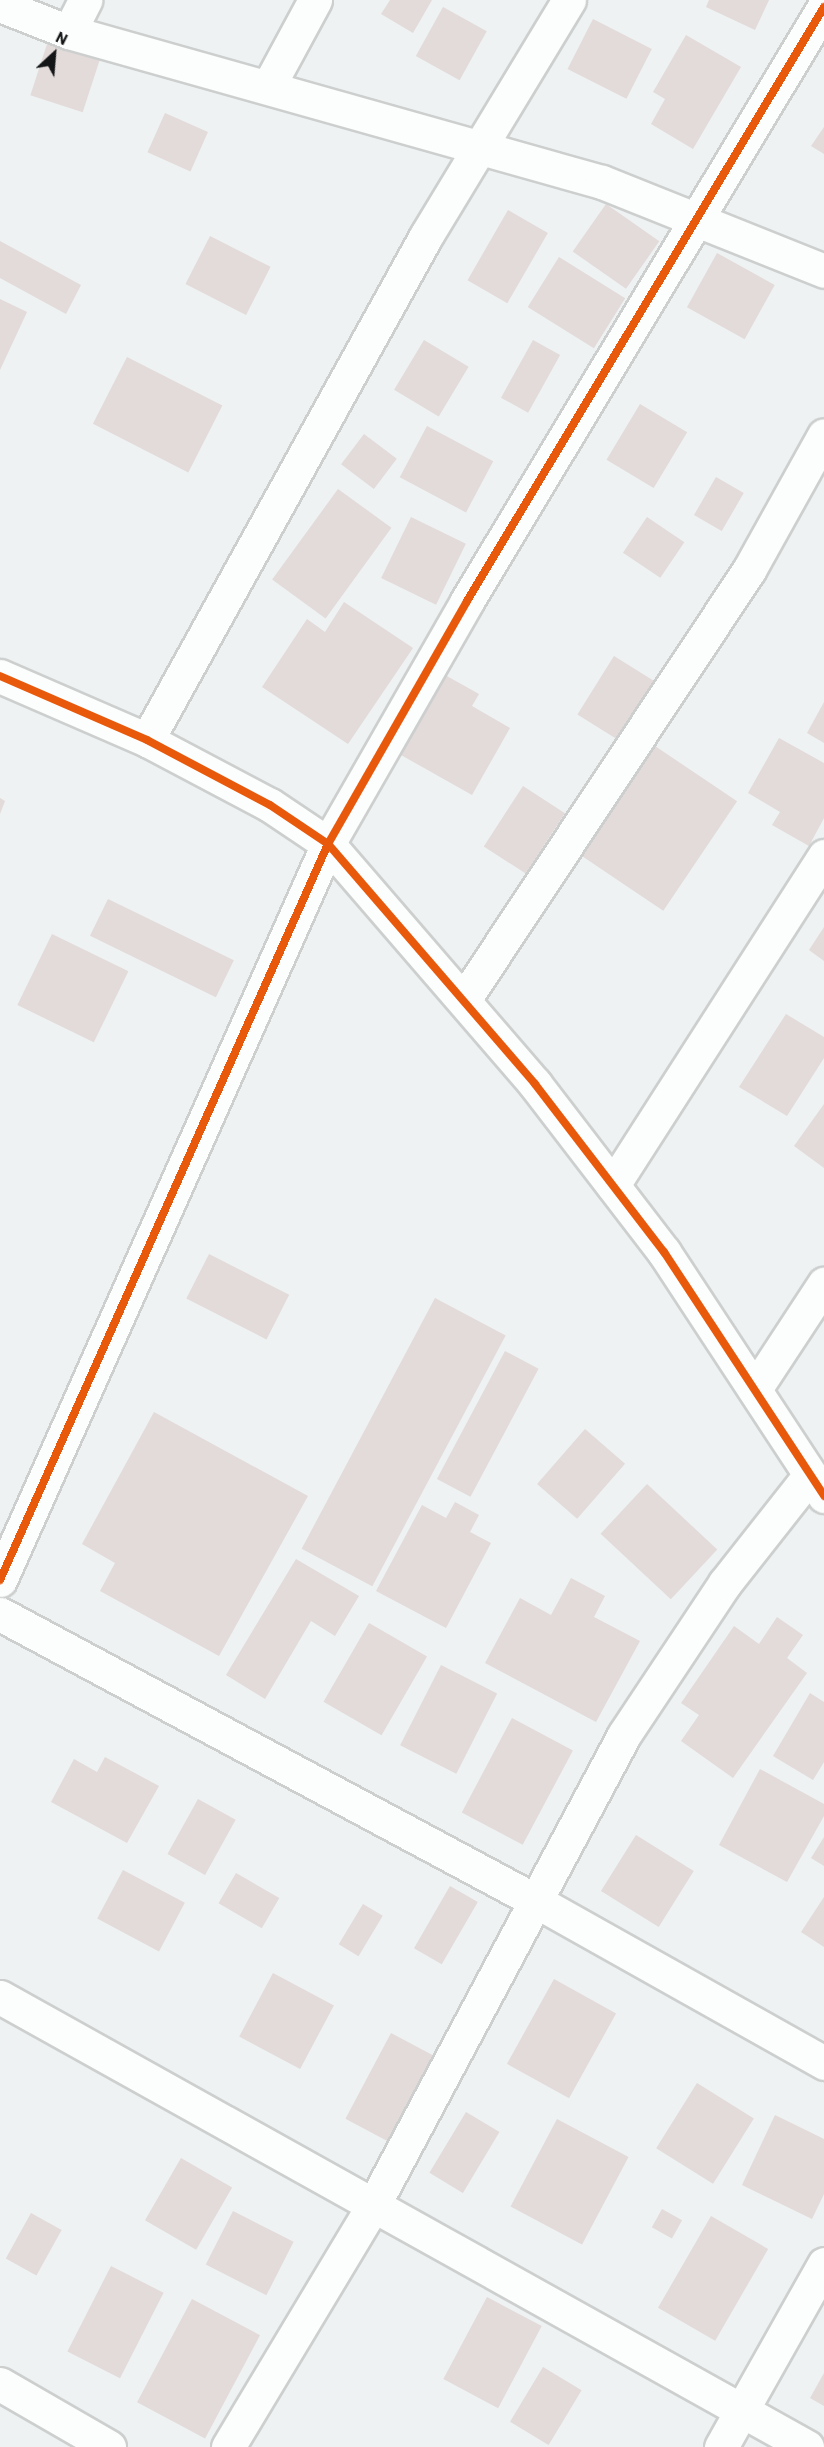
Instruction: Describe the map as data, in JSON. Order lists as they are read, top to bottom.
{
  "north": "top right"
}
